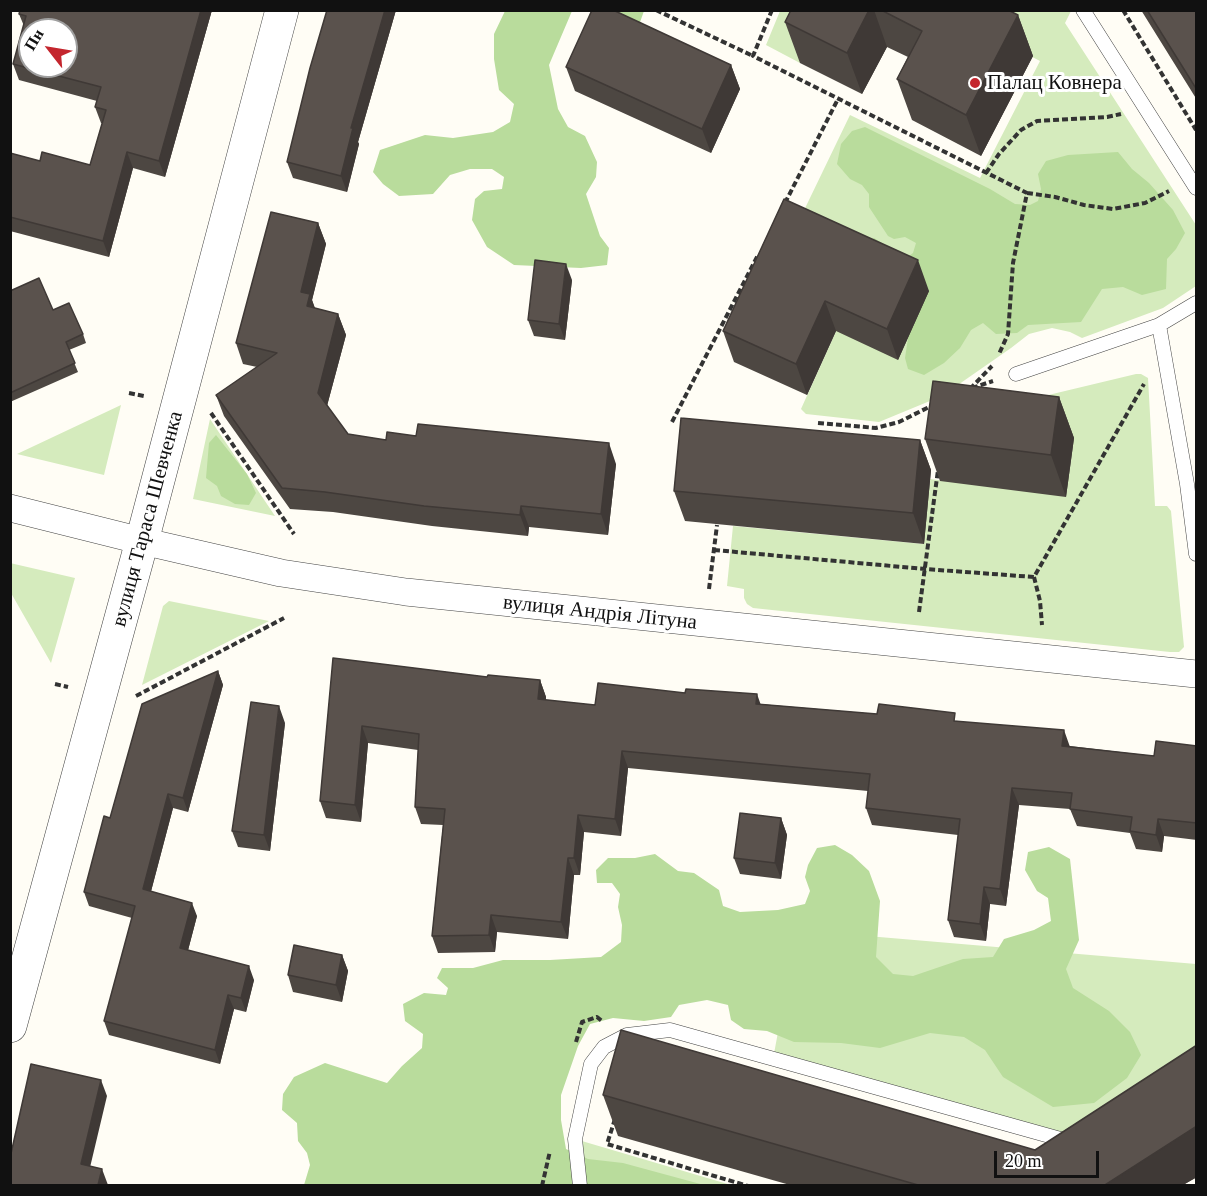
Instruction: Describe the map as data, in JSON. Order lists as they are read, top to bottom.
{
  "streets": {
    "street": ["вулиця Тараса Шевченка", "вулиця Андрія Літуна"]
  },
  "crossings": [
    ["вулиця Тараса Шевченка", "вулиця Андрія Літуна"]
  ],
  "places": ["Палац Ковнера"],
  "scale_bar": "20 m",
  "north": "top left"
}
